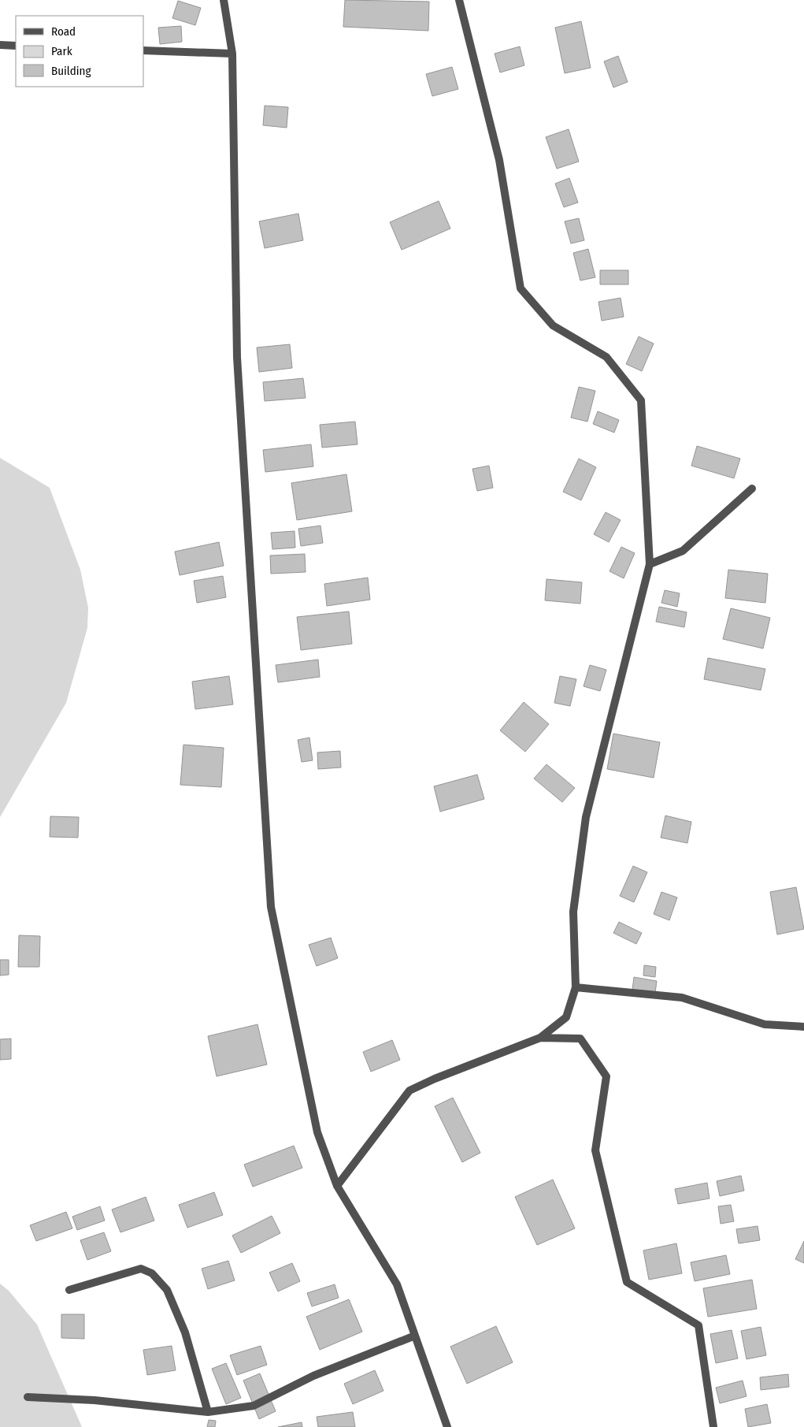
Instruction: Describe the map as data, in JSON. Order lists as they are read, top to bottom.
{
  "legend": ["Road", "Park", "Building"]
}
